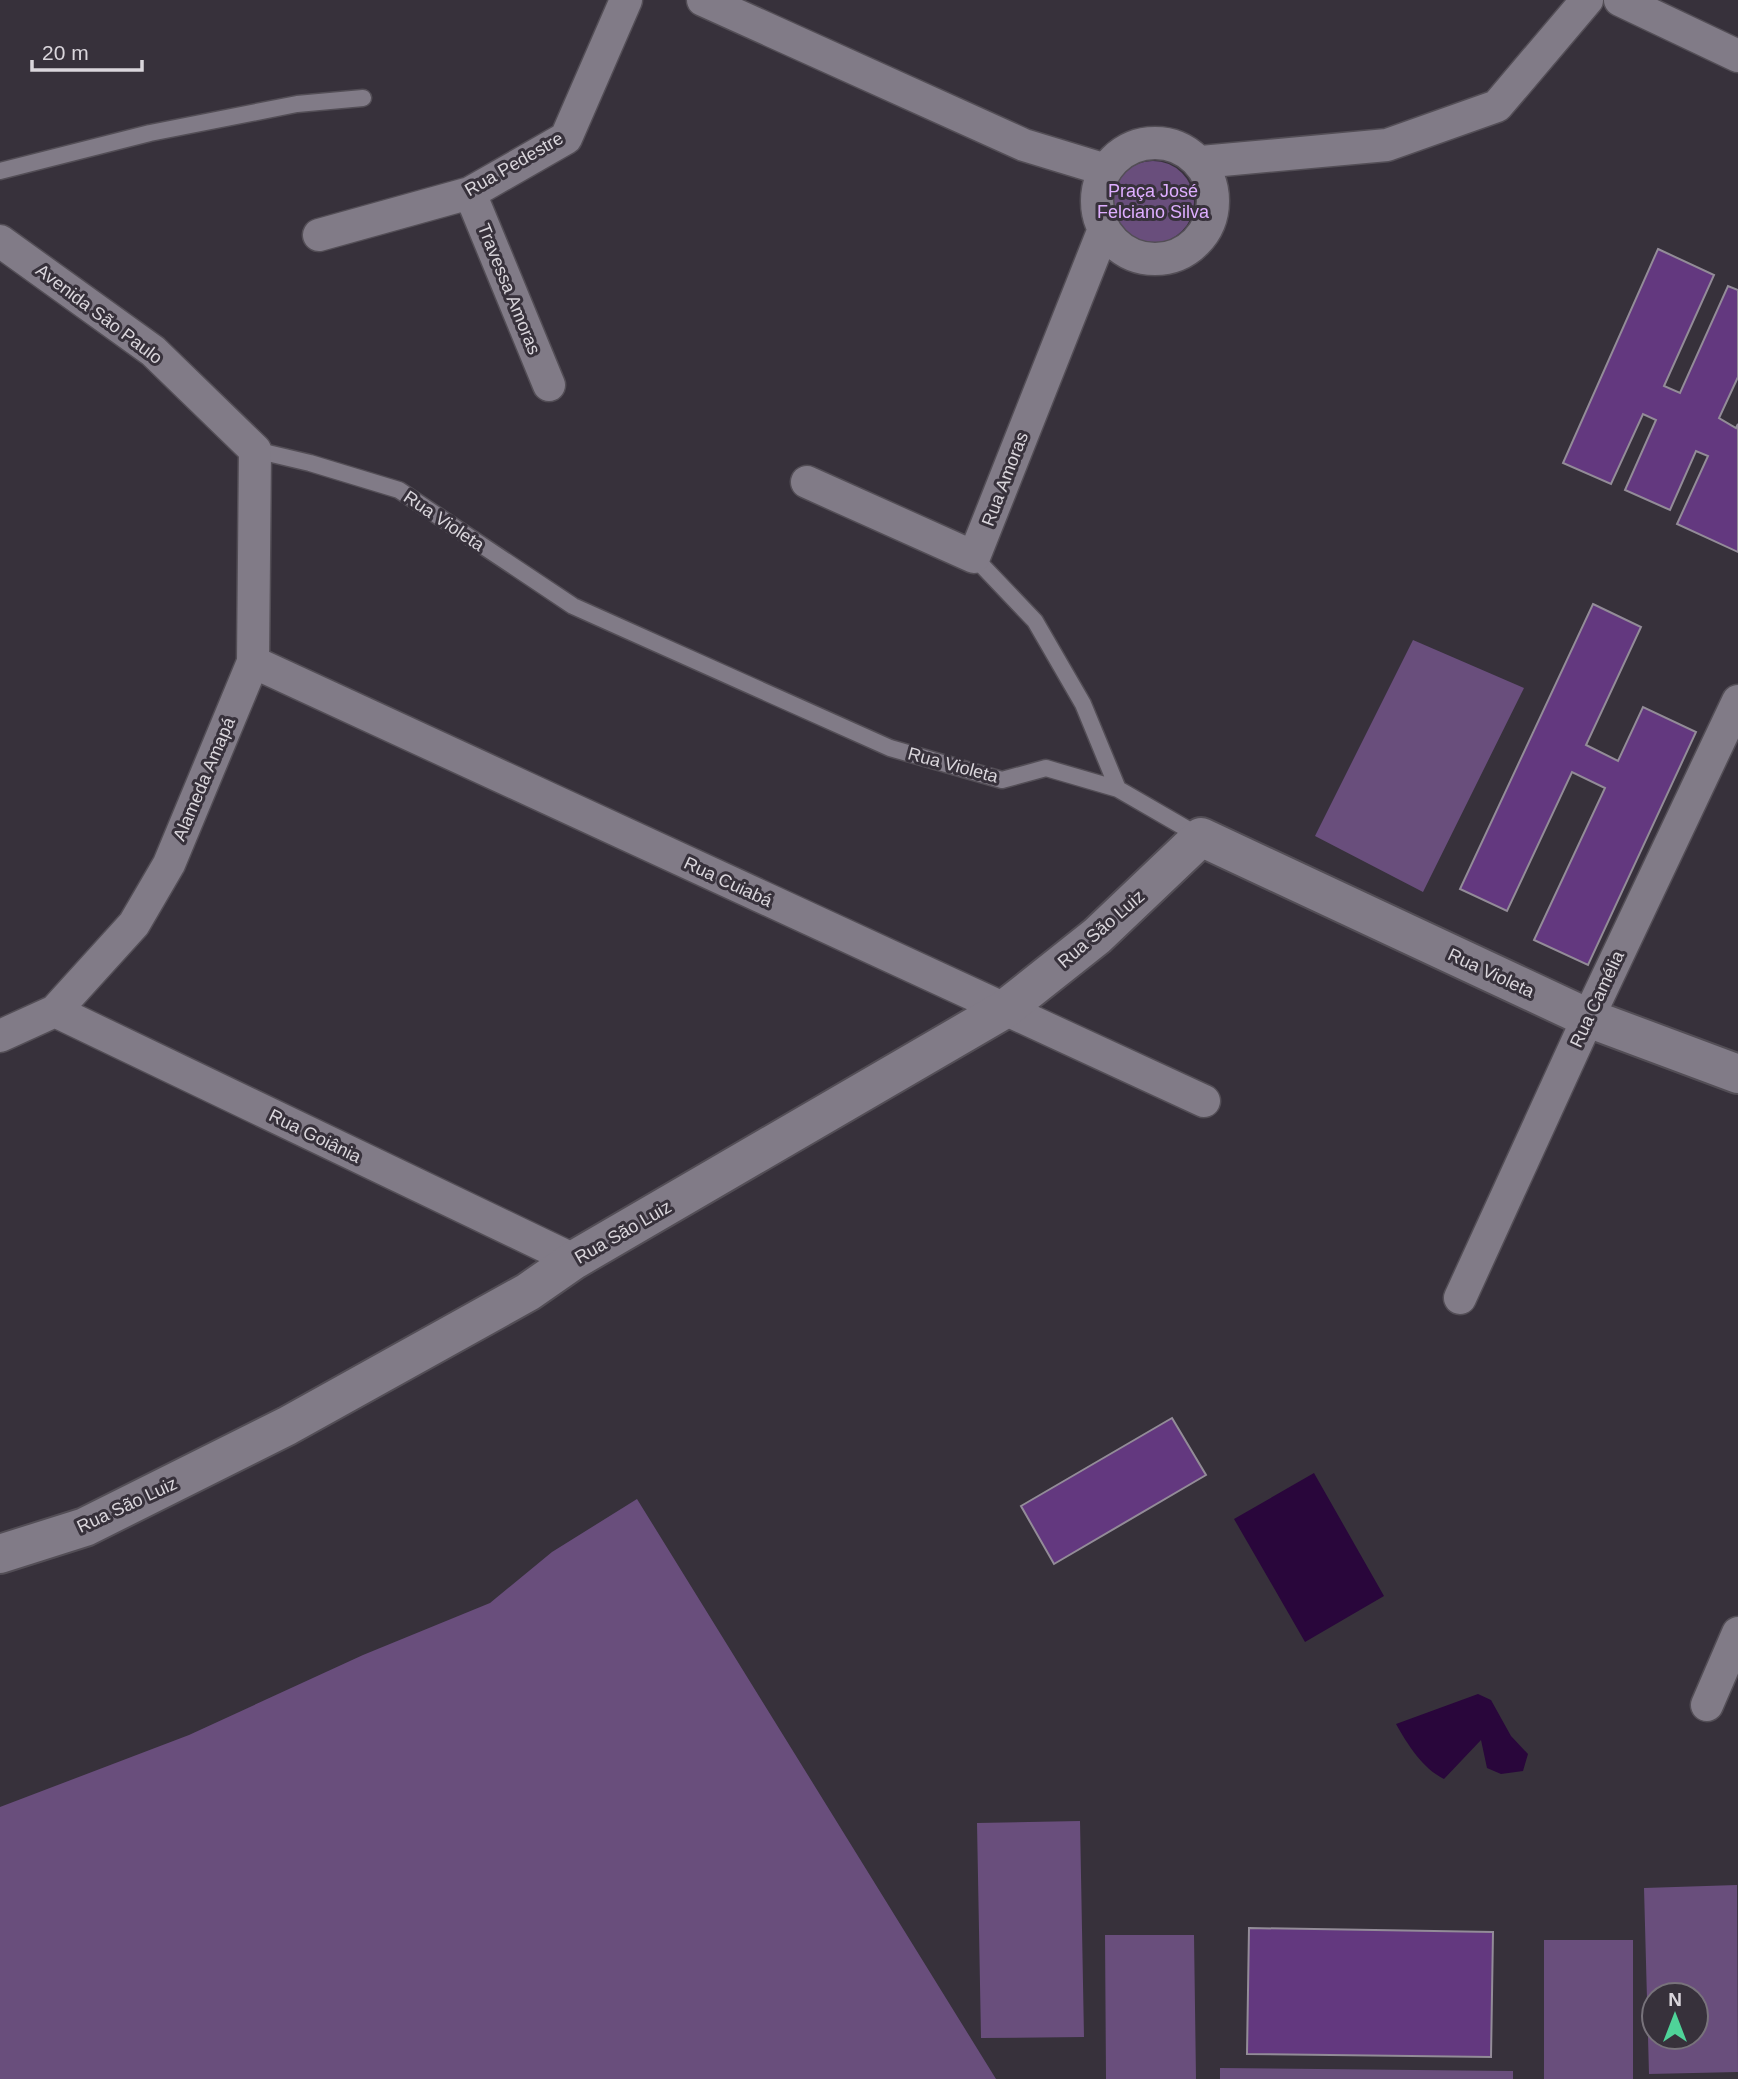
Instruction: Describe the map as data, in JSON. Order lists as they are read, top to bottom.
{
  "streets": {
    "street": [
      "Rua Pedestre",
      "Travessa Amoras",
      "Avenida São Paulo",
      "Rua Amoras",
      "Rua Violeta",
      "Alameda Amapá",
      "Rua Cuiabá",
      "Rua São Luiz",
      "Rua Camélia",
      "Rua Goiânia"
    ]
  },
  "crossings": [
    ["Rua Pedestre", "Travessa Amoras"],
    ["Avenida São Paulo", "Rua Violeta"],
    ["Avenida São Paulo", "Alameda Amapá"],
    ["Rua Violeta", "Alameda Amapá"],
    ["Rua Violeta", "Rua São Luiz"],
    ["Rua Violeta", "Rua Camélia"],
    ["Alameda Amapá", "Rua Cuiabá"],
    ["Alameda Amapá", "Rua Goiânia"],
    ["Rua Cuiabá", "Rua São Luiz"],
    ["Rua São Luiz", "Rua Goiânia"]
  ],
  "parks": ["Praça José Felciano Silva"],
  "scale_bar": "20 m",
  "north": "top"
}
